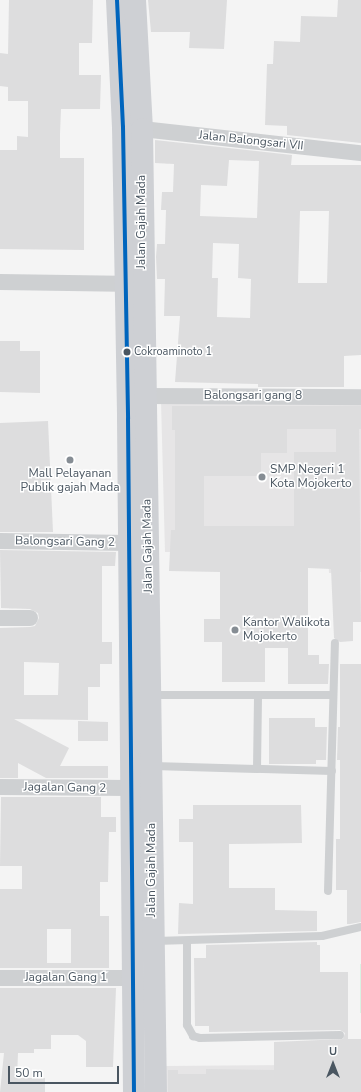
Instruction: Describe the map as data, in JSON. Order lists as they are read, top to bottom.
{
  "streets": {
    "main road": ["Jalan Gajah Mada"],
    "street": [
      "Jalan Balongsari VII",
      "Balongsari gang 8",
      "Balongsari Gang 2",
      "Jagalan Gang 2",
      "Jagalan Gang 1"
    ]
  },
  "crossings": [
    ["Jalan Balongsari VII", "Jalan Gajah Mada"],
    ["Jalan Gajah Mada", "Balongsari gang 8"],
    ["Jalan Gajah Mada", "Balongsari Gang 2"],
    ["Jalan Gajah Mada", "Jagalan Gang 2"],
    ["Jalan Gajah Mada", "Jagalan Gang 1"]
  ],
  "places": [
    "Cokroaminoto 1",
    "Mall Pelayanan Publik gajah Mada",
    "SMP Negeri 1 Kota Mojokerto",
    "Kantor Walikota Mojokerto"
  ],
  "scale_bar": "50 m",
  "north": "top"
}
